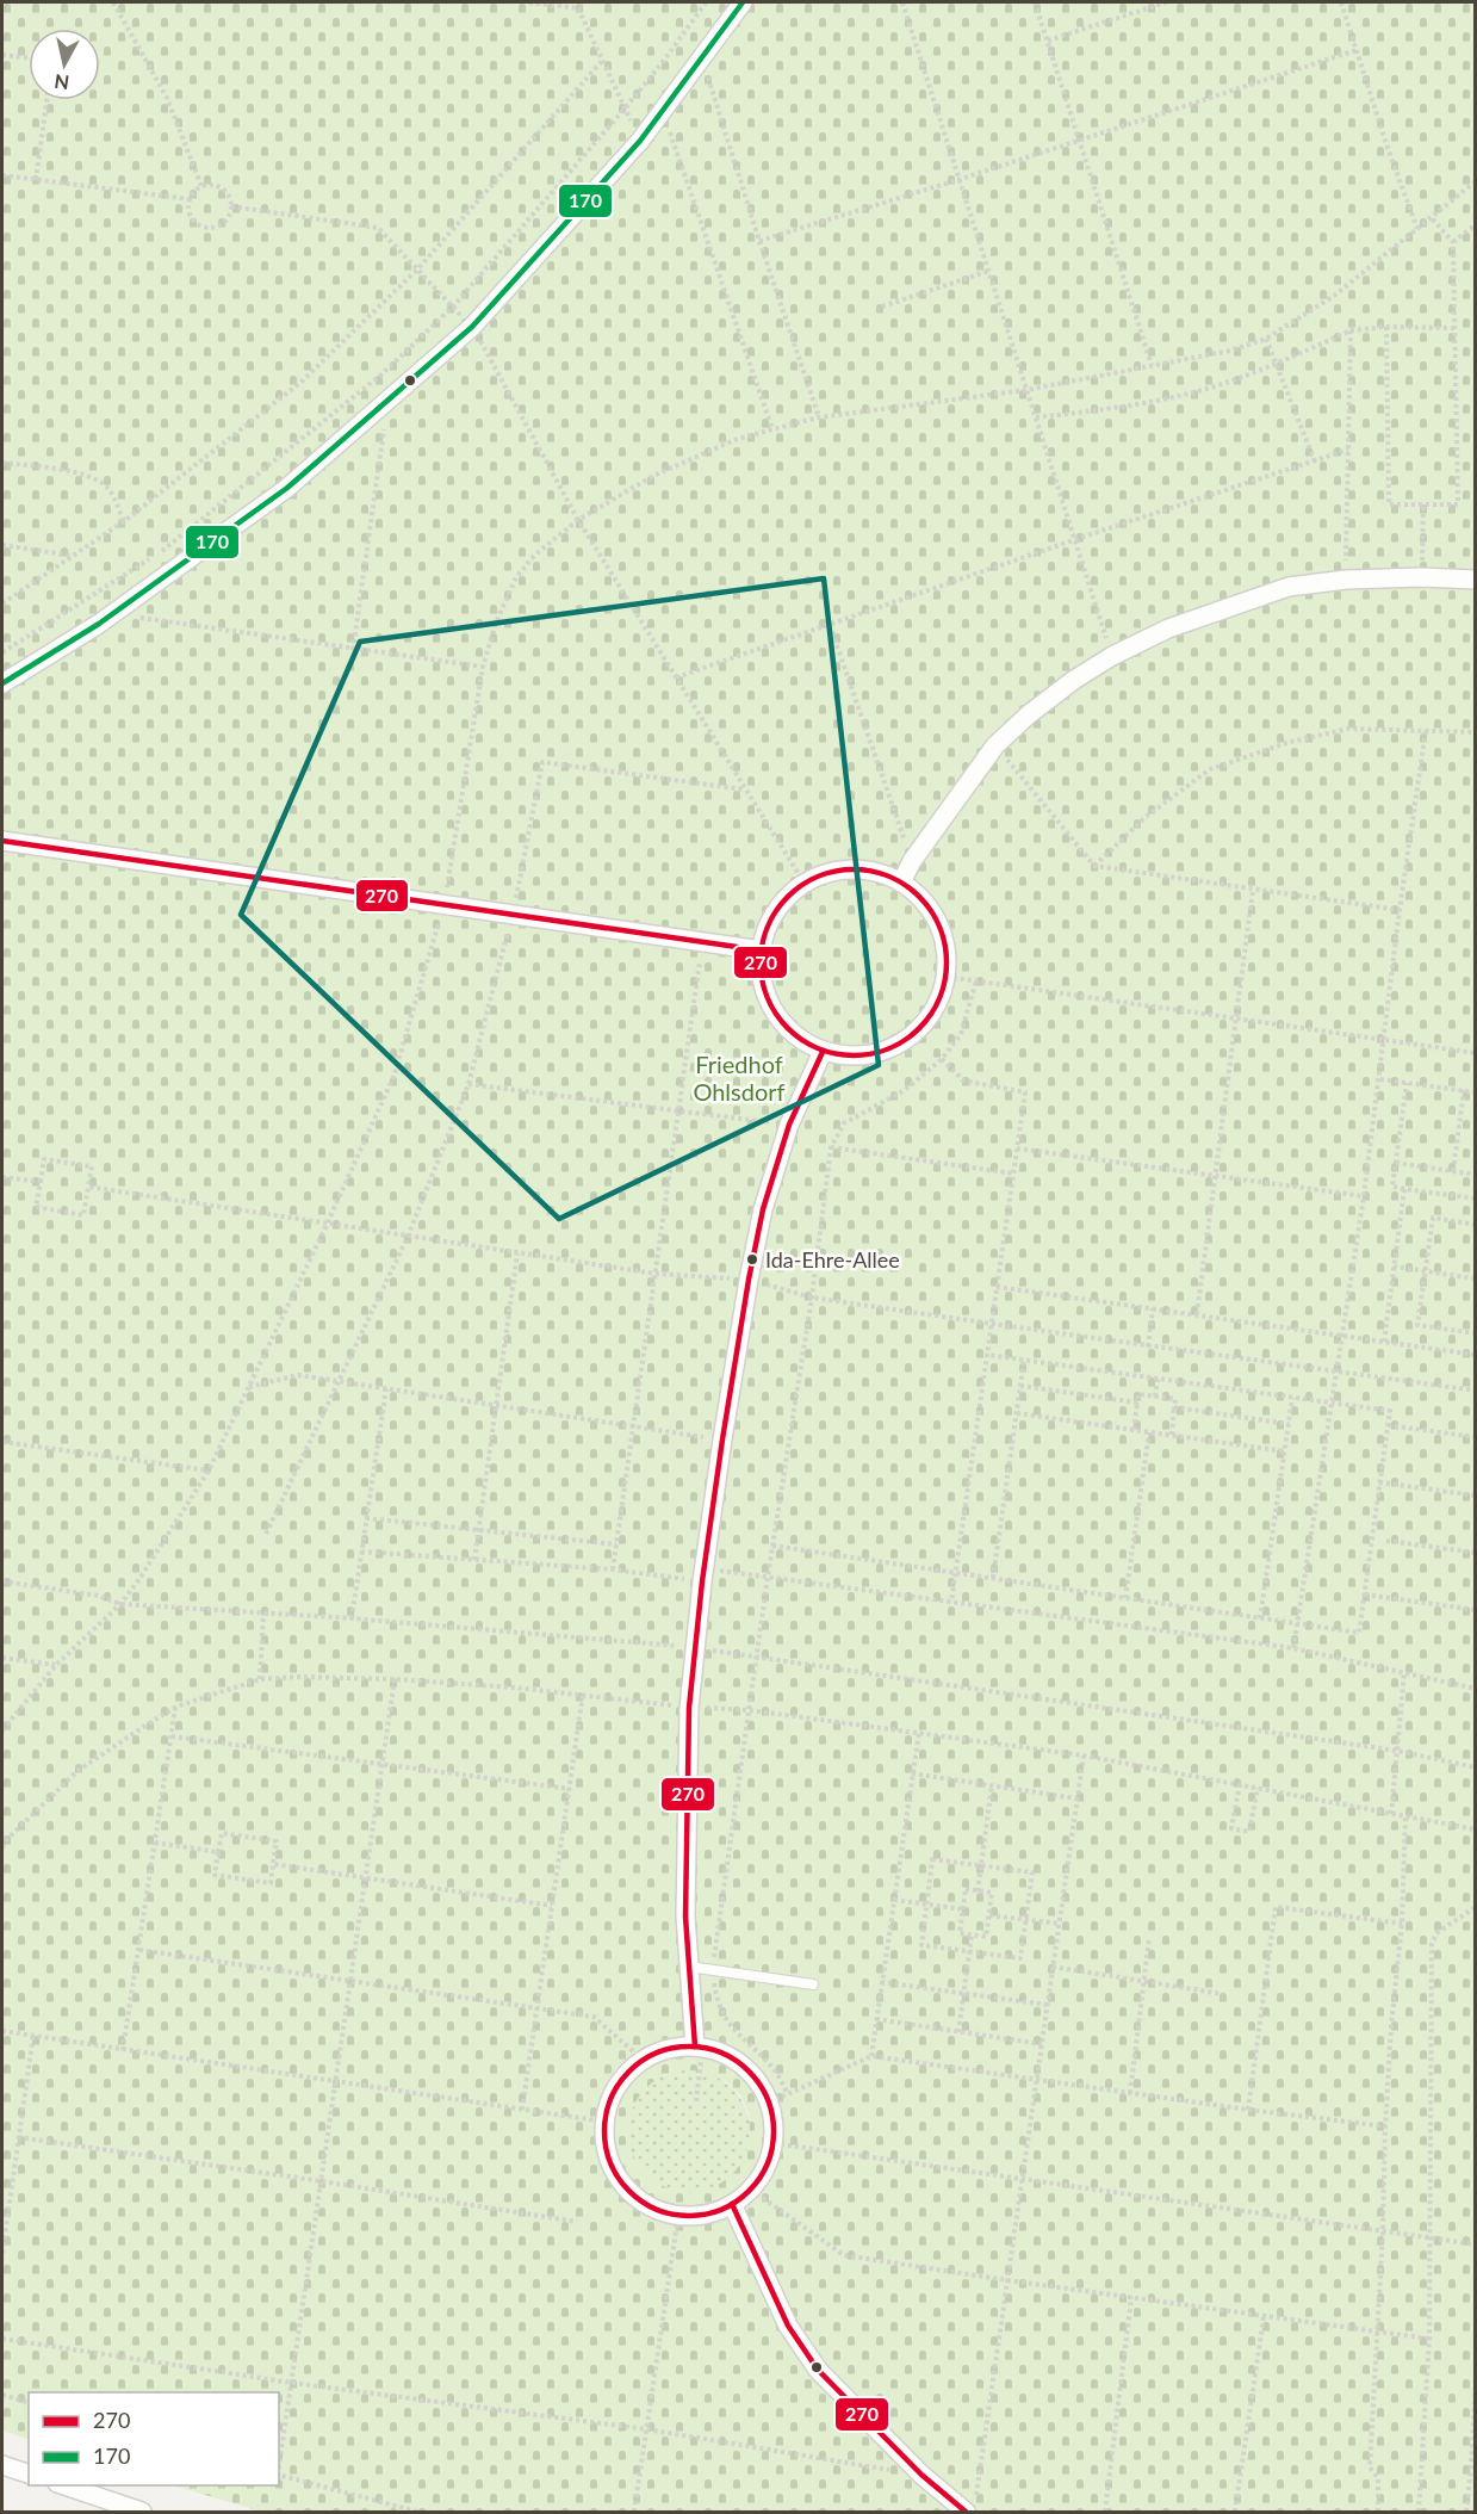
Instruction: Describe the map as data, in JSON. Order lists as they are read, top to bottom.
{
  "parks": ["Friedhof Ohlsdorf"],
  "places": ["Ida-Ehre-Allee"],
  "lines": ["transit line 170", "transit line 270"],
  "legend": ["270", "170"],
  "north": "bottom"
}
